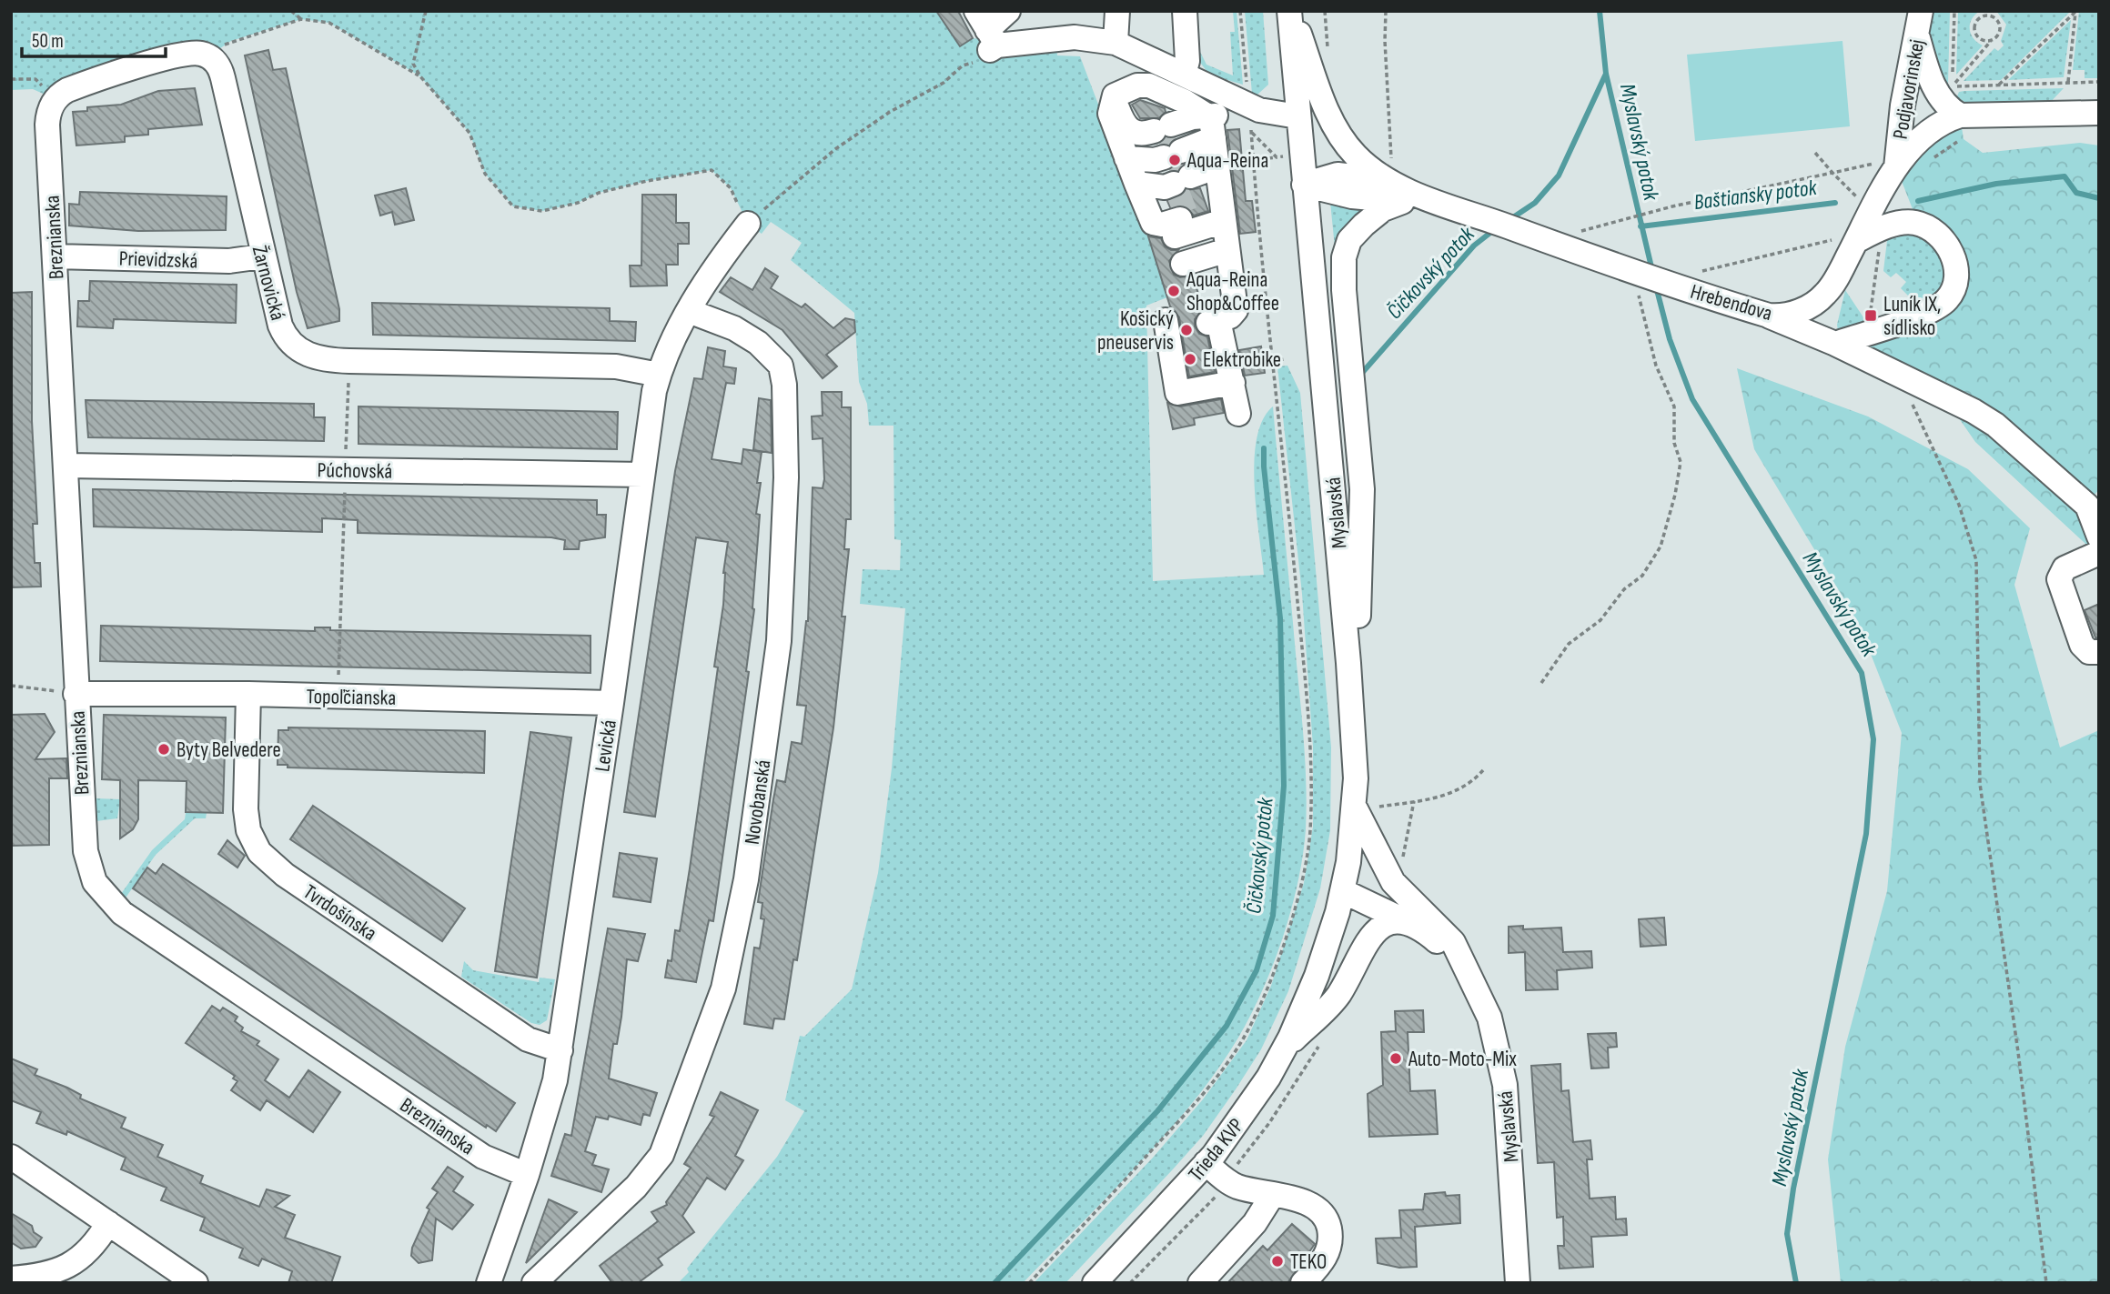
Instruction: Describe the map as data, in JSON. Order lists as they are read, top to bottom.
{
  "streets": {
    "street": [
      "Podjavorinskej",
      "Breznianska",
      "Prievidzská",
      "Žarnovická",
      "Hrebendova",
      "Púchovská",
      "Myslavská",
      "Topoľčianska",
      "Levická",
      "Novobanská",
      "Tvrdošínska",
      "Trieda KVP"
    ]
  },
  "crossings": [
    ["Podjavorinskej", "Hrebendova"],
    ["Breznianska", "Prievidzská"],
    ["Breznianska", "Púchovská"],
    ["Breznianska", "Topoľčianska"],
    ["Breznianska", "Levická"],
    ["Prievidzská", "Žarnovická"],
    ["Žarnovická", "Levická"],
    ["Púchovská", "Levická"],
    ["Myslavská", "Trieda KVP"],
    ["Topoľčianska", "Levická"],
    ["Topoľčianska", "Tvrdošínska"],
    ["Levická", "Novobanská"],
    ["Levická", "Tvrdošínska"]
  ],
  "water": ["Myslavský potok", "Baštiansky potok", "Čičkovský potok"],
  "places": {
    "other": [
      "Aqua-Reina",
      "Aqua-Reina Shop&Coffee",
      "Košický pneuservis",
      "Elektrobike",
      "Byty Belvedere",
      "Auto-Moto-Mix",
      "TEKO"
    ],
    "transit": ["Luník IX, sídlisko"]
  },
  "scale_bar": "50 m"
}
